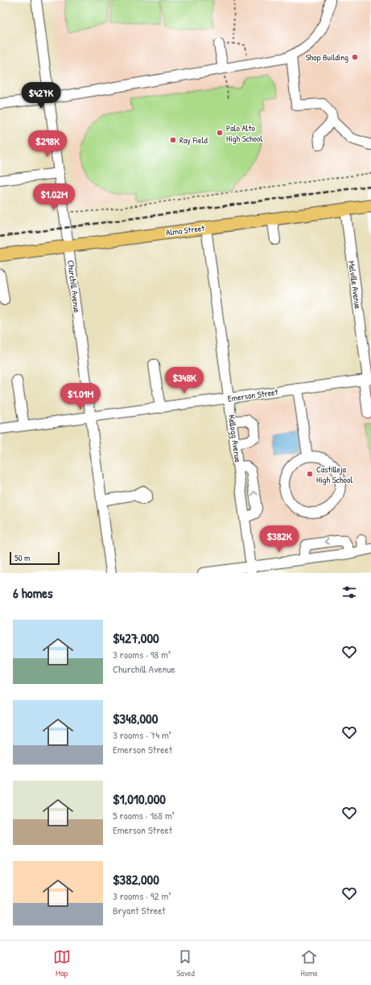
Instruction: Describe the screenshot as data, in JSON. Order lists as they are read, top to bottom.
{
  "streets": {
    "main road": ["Alma Street"],
    "street": [
      "Melville Avenue",
      "Churchill Avenue",
      "Emerson Street",
      "Kellogg Avenue"
    ]
  },
  "crossings": [
    ["Alma Street", "Melville Avenue"],
    ["Alma Street", "Churchill Avenue"],
    ["Alma Street", "Kellogg Avenue"],
    ["Melville Avenue", "Emerson Street"],
    ["Churchill Avenue", "Emerson Street"],
    ["Emerson Street", "Kellogg Avenue"]
  ],
  "places": [
    "Shop Building",
    "Palo Alto High School",
    "Ray Field",
    "Castilleja High School"
  ],
  "scale_bar": "50 m",
  "page": {
    "price": [
      "$427K",
      "$298K",
      "$1.02M",
      "$348K",
      "$1.01M",
      "$382K"
    ],
    "scale": "50 m",
    "heading": "6 homes",
    "list": [
      {
        "name": "$427,000",
        "note": "3 rooms · 98 m² · Churchill Avenue"
      },
      {
        "name": "$348,000",
        "note": "3 rooms · 74 m² · Emerson Street"
      },
      {
        "name": "$1,010,000",
        "note": "5 rooms · 168 m² · Emerson Street"
      },
      {
        "name": "$382,000",
        "note": "3 rooms · 92 m² · Bryant Street"
      }
    ],
    "tabs": ["Map", "Saved", "Home"]
  }
}
